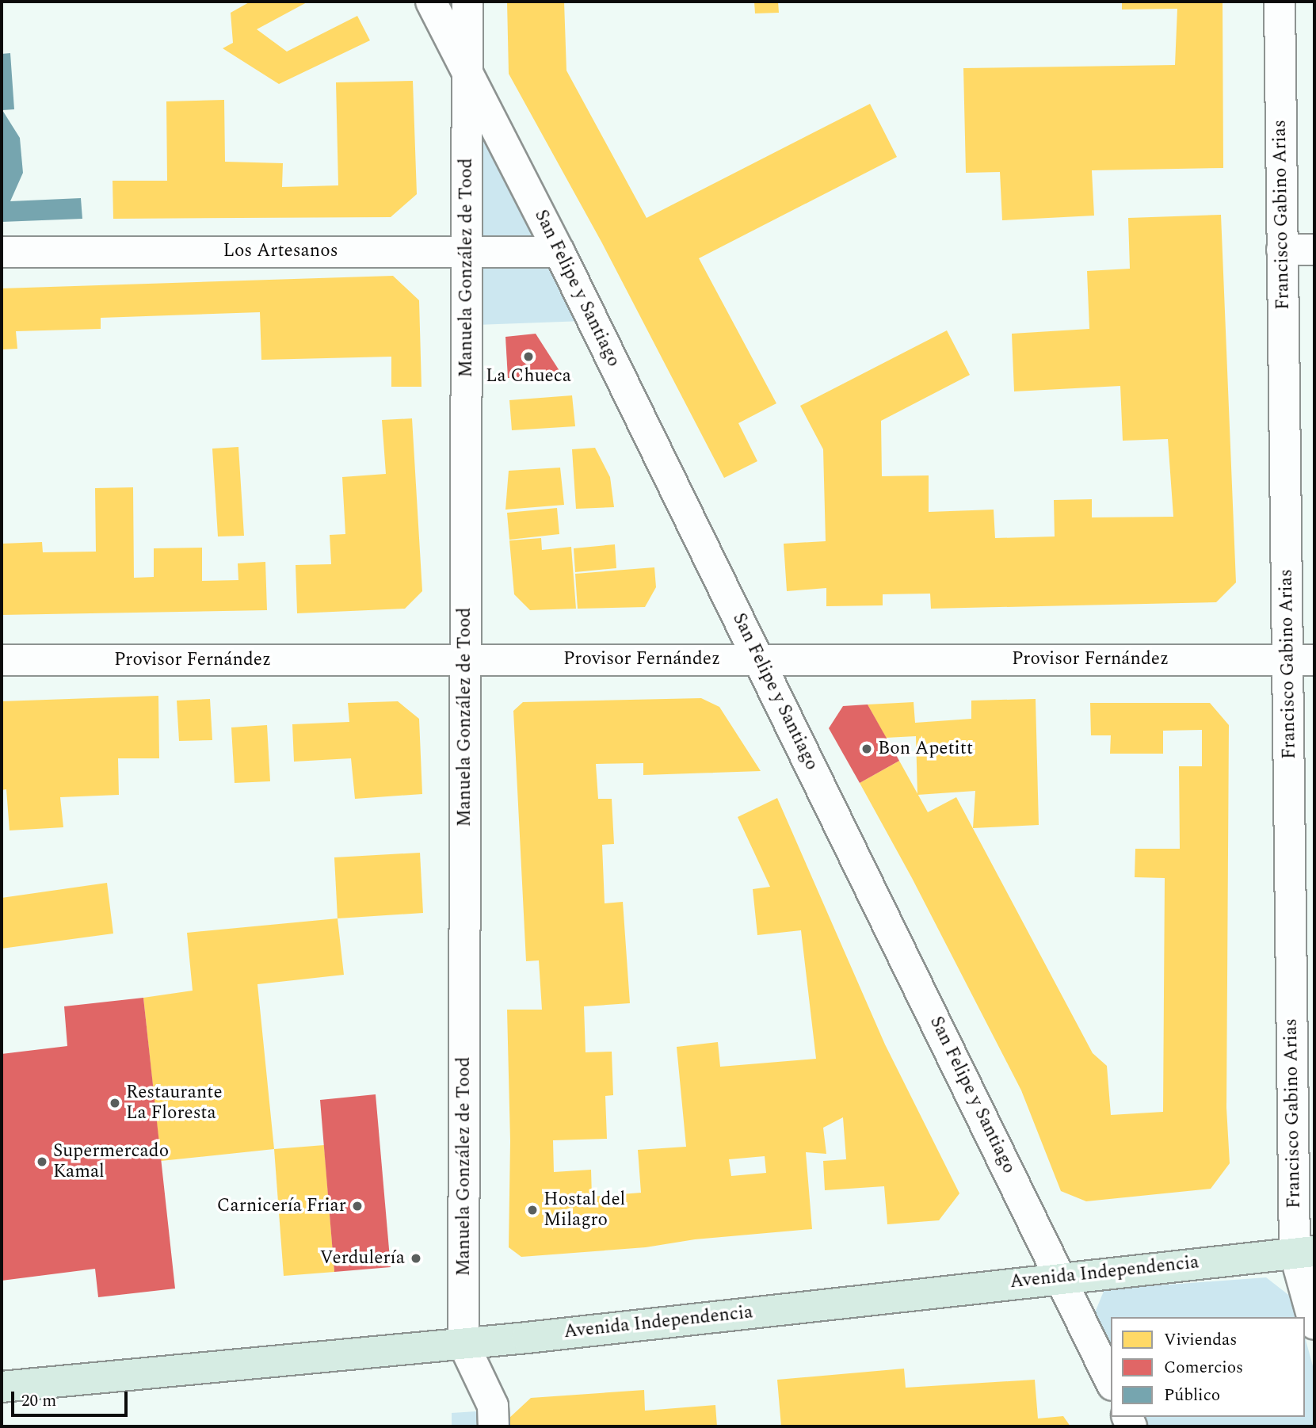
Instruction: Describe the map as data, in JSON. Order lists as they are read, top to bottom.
{
  "streets": {
    "main road": ["Avenida Independencia"],
    "street": [
      "Francisco Gabino Arias",
      "Los Artesanos",
      "Manuela González de Tood",
      "San Felipe y Santiago",
      "Provisor Fernández"
    ]
  },
  "crossings": [
    ["Francisco Gabino Arias", "Provisor Fernández"],
    ["Francisco Gabino Arias", "Avenida Independencia"],
    ["Los Artesanos", "Manuela González de Tood"],
    ["Los Artesanos", "San Felipe y Santiago"],
    ["Manuela González de Tood", "San Felipe y Santiago"],
    ["Manuela González de Tood", "Provisor Fernández"],
    ["Manuela González de Tood", "Avenida Independencia"],
    ["San Felipe y Santiago", "Provisor Fernández"],
    ["San Felipe y Santiago", "Avenida Independencia"]
  ],
  "places": [
    "La Chueca",
    "Bon Apetitt",
    "Restaurante La Floresta",
    "Supermercado Kamal",
    "Carnicería Friar",
    "Hostal del Milagro",
    "Verdulería"
  ],
  "legend": ["Viviendas", "Comercios", "Público"],
  "scale_bar": "20 m"
}
